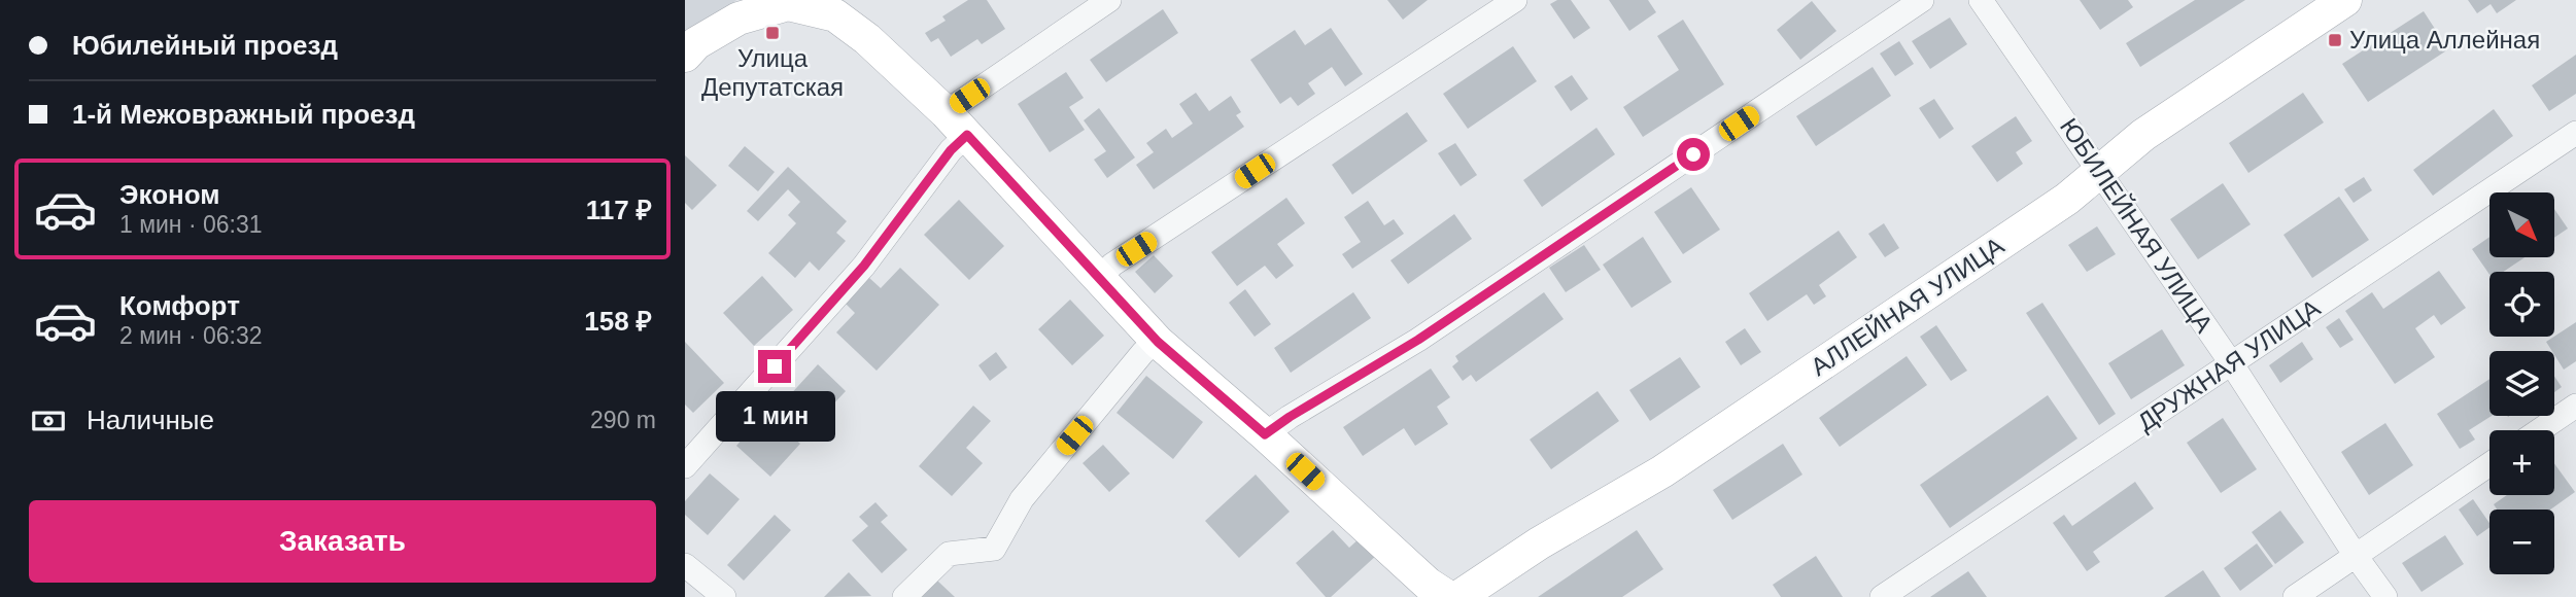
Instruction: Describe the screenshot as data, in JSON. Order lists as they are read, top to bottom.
{
  "streets": {
    "street": ["ЮБИЛЕЙНАЯ УЛИЦА", "АЛЛЕЙНАЯ УЛИЦА", "ДРУЖНАЯ УЛИЦА"]
  },
  "crossings": [
    ["ЮБИЛЕЙНАЯ УЛИЦА", "АЛЛЕЙНАЯ УЛИЦА"],
    ["ЮБИЛЕЙНАЯ УЛИЦА", "ДРУЖНАЯ УЛИЦА"]
  ],
  "places": {
    "transit": ["Улица Депутатская", "Улица Аллейная"]
  },
  "north": "bottom right",
  "page": {
    "banner": ["Юбилейный проезд", "1-й Межовражный проезд"],
    "list": [
      {
        "name": "Эконом",
        "note": "1 мин · 06:31",
        "value": "117 ₽"
      },
      {
        "name": "Комфорт",
        "note": "2 мин · 06:32",
        "value": "158 ₽"
      }
    ],
    "map_buttons": ["+", "−"],
    "pay": ["Наличные", "290 m"],
    "bubble": "1 мин",
    "buttons": "Заказать"
  }
}
